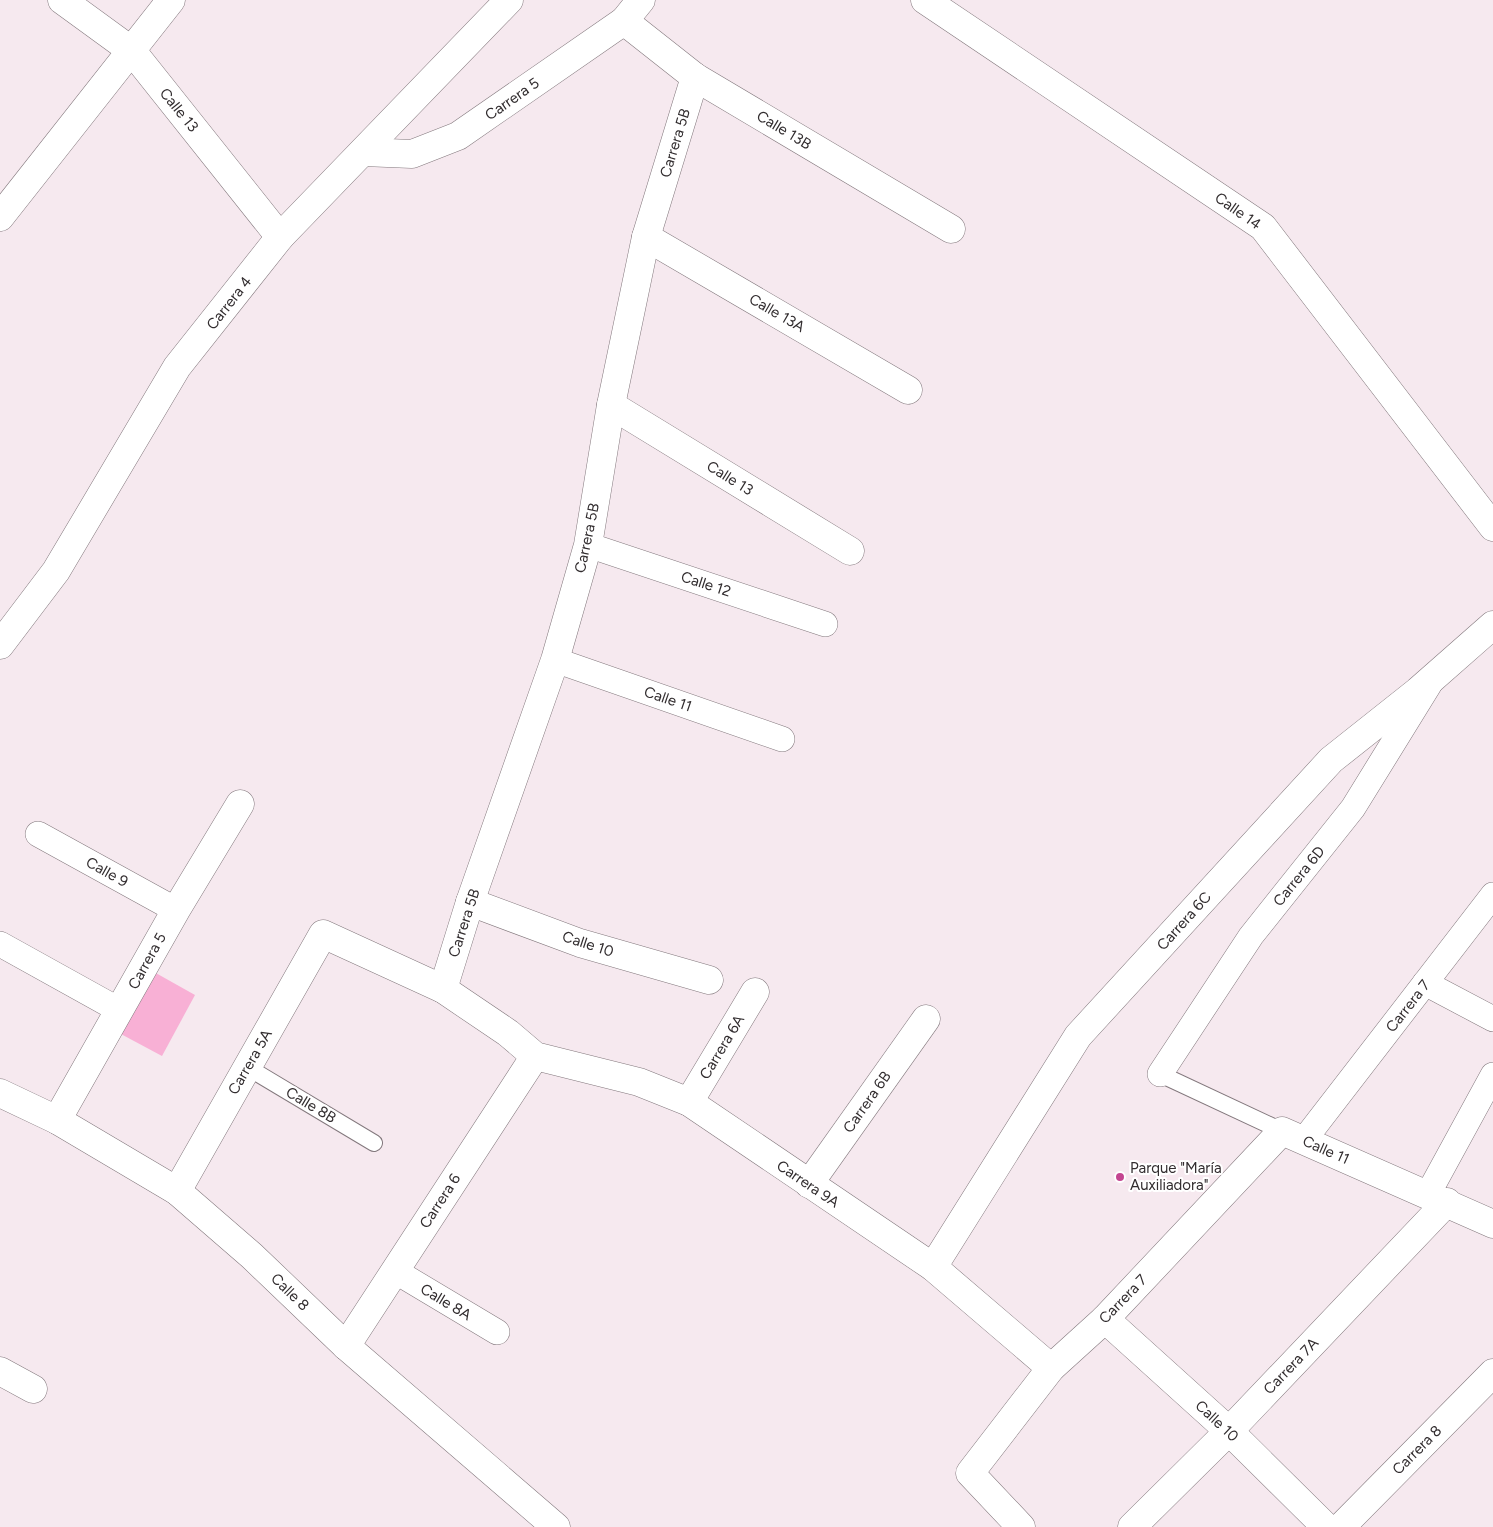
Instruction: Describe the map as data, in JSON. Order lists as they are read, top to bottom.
{
  "streets": {
    "street": [
      "Carrera 5",
      "Calle 13",
      "Calle 13B",
      "Carrera 5B",
      "Calle 14",
      "Carrera 4",
      "Calle 13A",
      "Calle 12",
      "Calle 11",
      "Calle 9",
      "Carrera 6D",
      "Carrera 6C",
      "Calle 10",
      "Carrera 7",
      "Carrera 6A",
      "Carrera 5A",
      "Carrera 6B",
      "Carrera 9A",
      "Carrera 6",
      "Calle 8",
      "Calle 8A",
      "Carrera 7A",
      "Carrera 8"
    ],
    "lane": ["Calle 8B"]
  },
  "crossings": [
    ["Carrera 5", "Calle 13B"],
    ["Carrera 5", "Carrera 4"],
    ["Carrera 5", "Calle 9"],
    ["Carrera 5", "Calle 8"],
    ["Calle 13", "Carrera 5B"],
    ["Calle 13", "Carrera 4"],
    ["Calle 13B", "Carrera 5B"],
    ["Carrera 5B", "Calle 13A"],
    ["Carrera 5B", "Calle 12"],
    ["Carrera 5B", "Calle 11"],
    ["Carrera 5B", "Calle 10"],
    ["Carrera 5B", "Carrera 5A"],
    ["Calle 11", "Carrera 6D"],
    ["Calle 11", "Carrera 7"],
    ["Calle 11", "Carrera 7A"],
    ["Carrera 6D", "Carrera 6C"],
    ["Carrera 6C", "Carrera 9A"],
    ["Calle 10", "Carrera 7"],
    ["Calle 10", "Carrera 7A"],
    ["Carrera 7", "Carrera 9A"],
    ["Carrera 6A", "Carrera 9A"],
    ["Carrera 5A", "Calle 8B"],
    ["Carrera 5A", "Calle 8"],
    ["Carrera 6B", "Carrera 9A"],
    ["Carrera 9A", "Carrera 6"],
    ["Carrera 6", "Calle 8"],
    ["Carrera 6", "Calle 8A"]
  ],
  "places": ["Parque \"María Auxiliadora\""]
}
